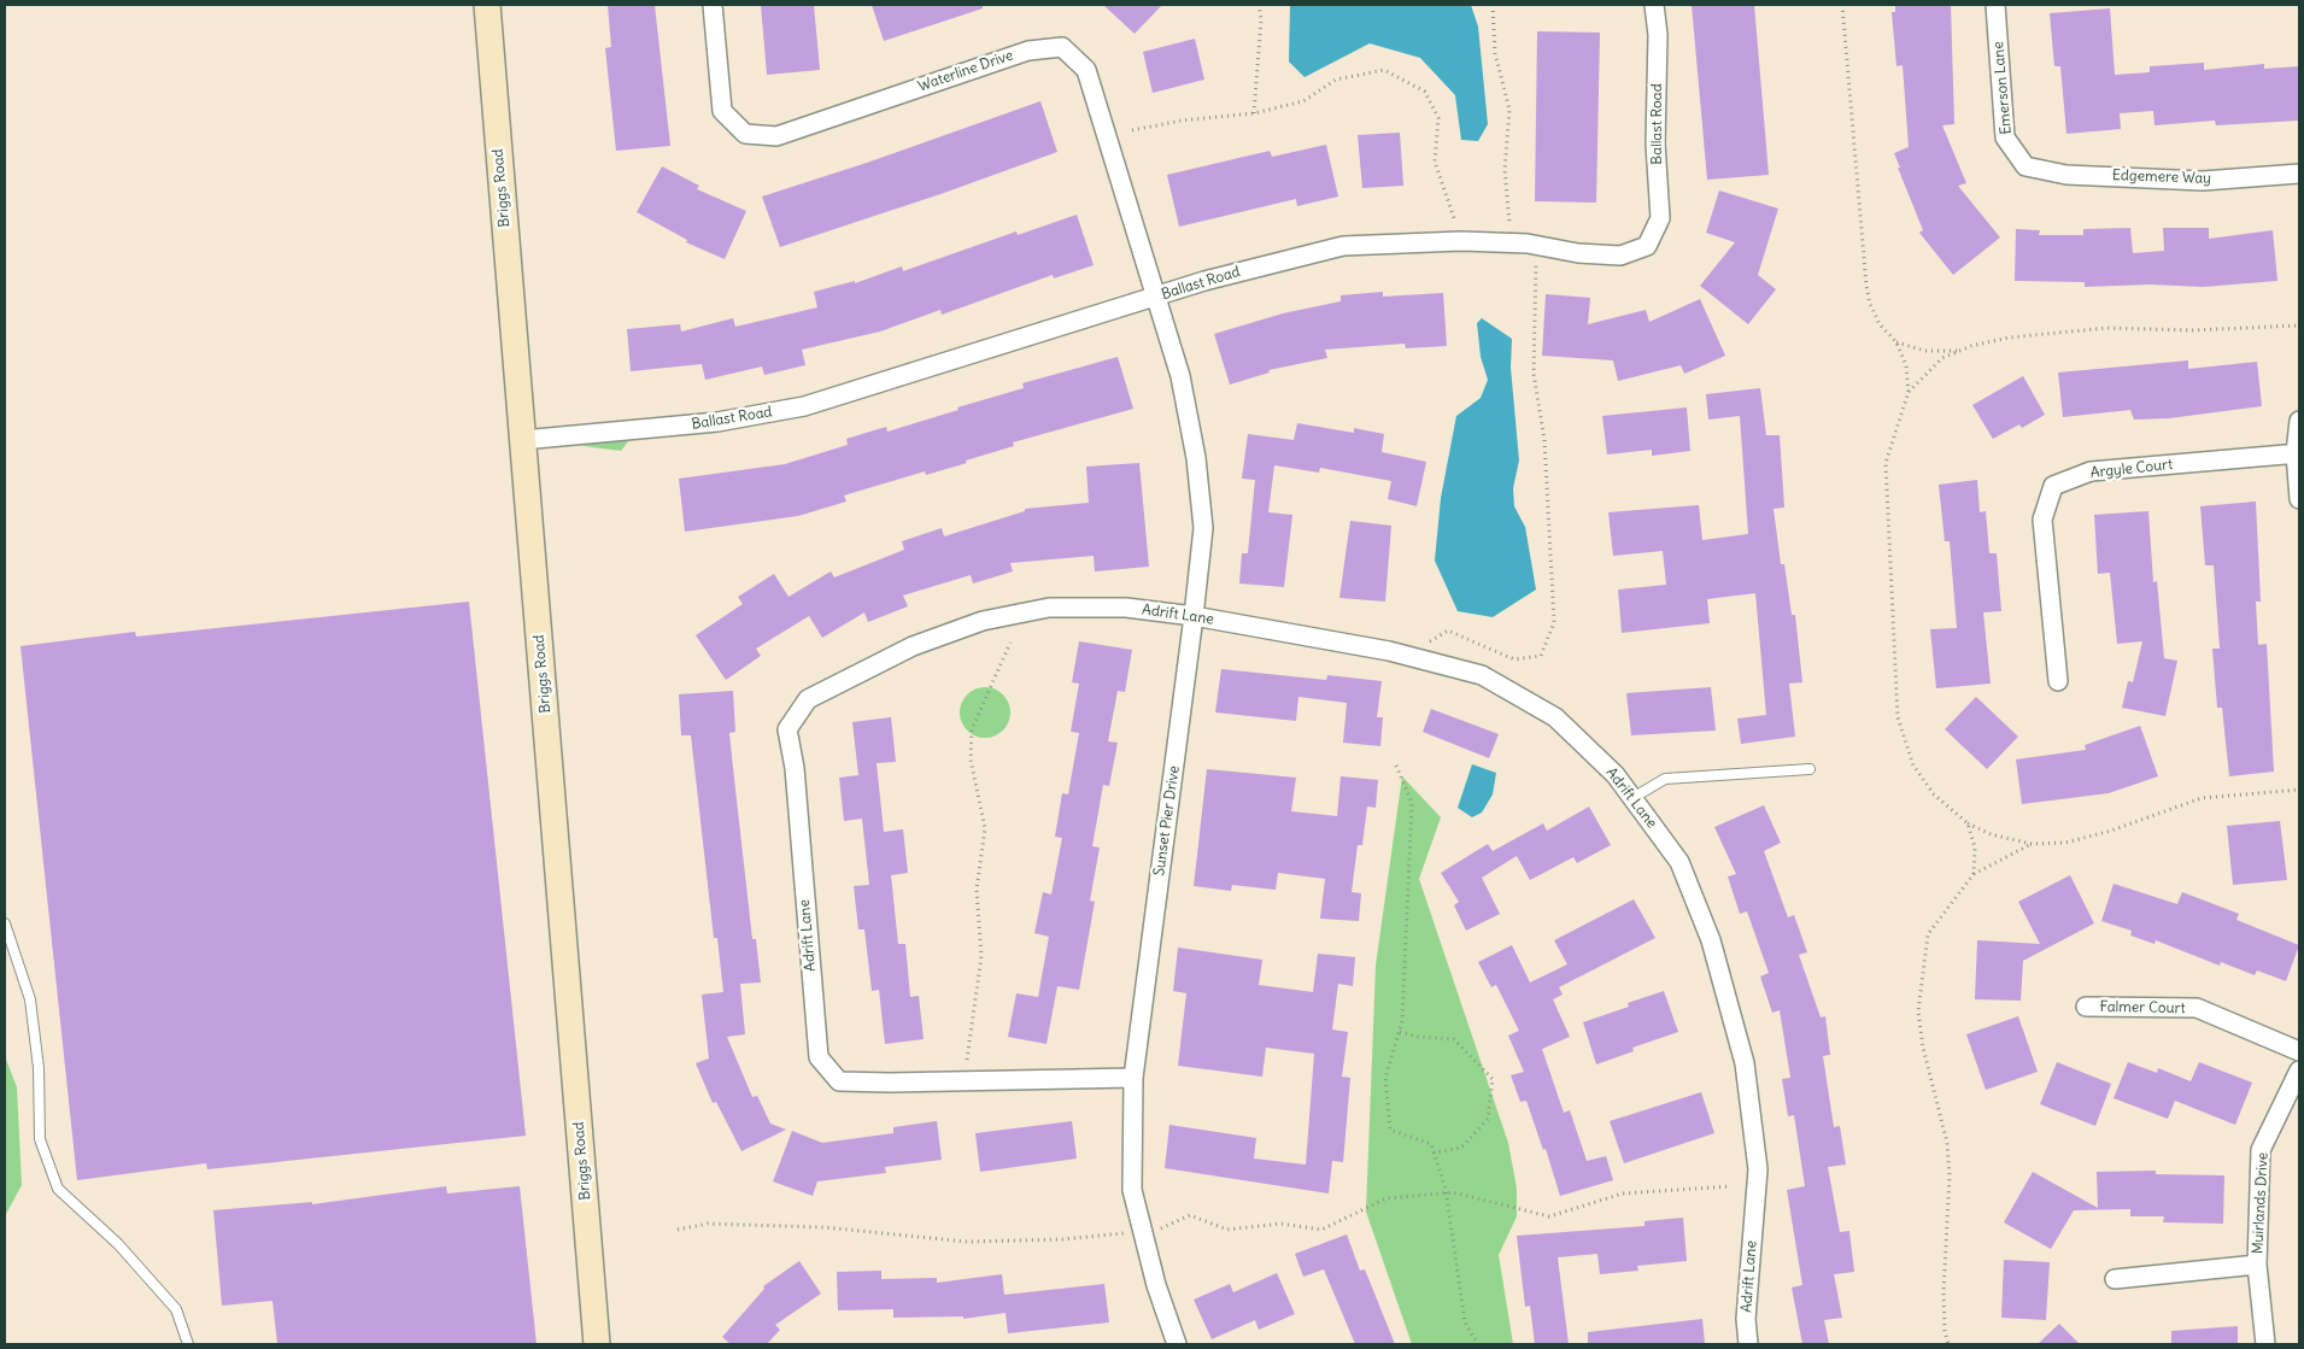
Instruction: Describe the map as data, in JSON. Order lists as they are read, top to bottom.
{
  "streets": {
    "main road": ["Briggs Road"],
    "street": [
      "Waterline Drive",
      "Emerson Lane",
      "Ballast Road",
      "Edgemere Way",
      "Argyle Court",
      "Adrift Lane",
      "Sunset Pier Drive",
      "Falmer Court",
      "Muirlands Drive"
    ]
  },
  "crossings": [
    ["Waterline Drive", "Ballast Road"],
    ["Waterline Drive", "Sunset Pier Drive"],
    ["Emerson Lane", "Edgemere Way"],
    ["Ballast Road", "Briggs Road"],
    ["Ballast Road", "Sunset Pier Drive"],
    ["Adrift Lane", "Sunset Pier Drive"]
  ]
}
